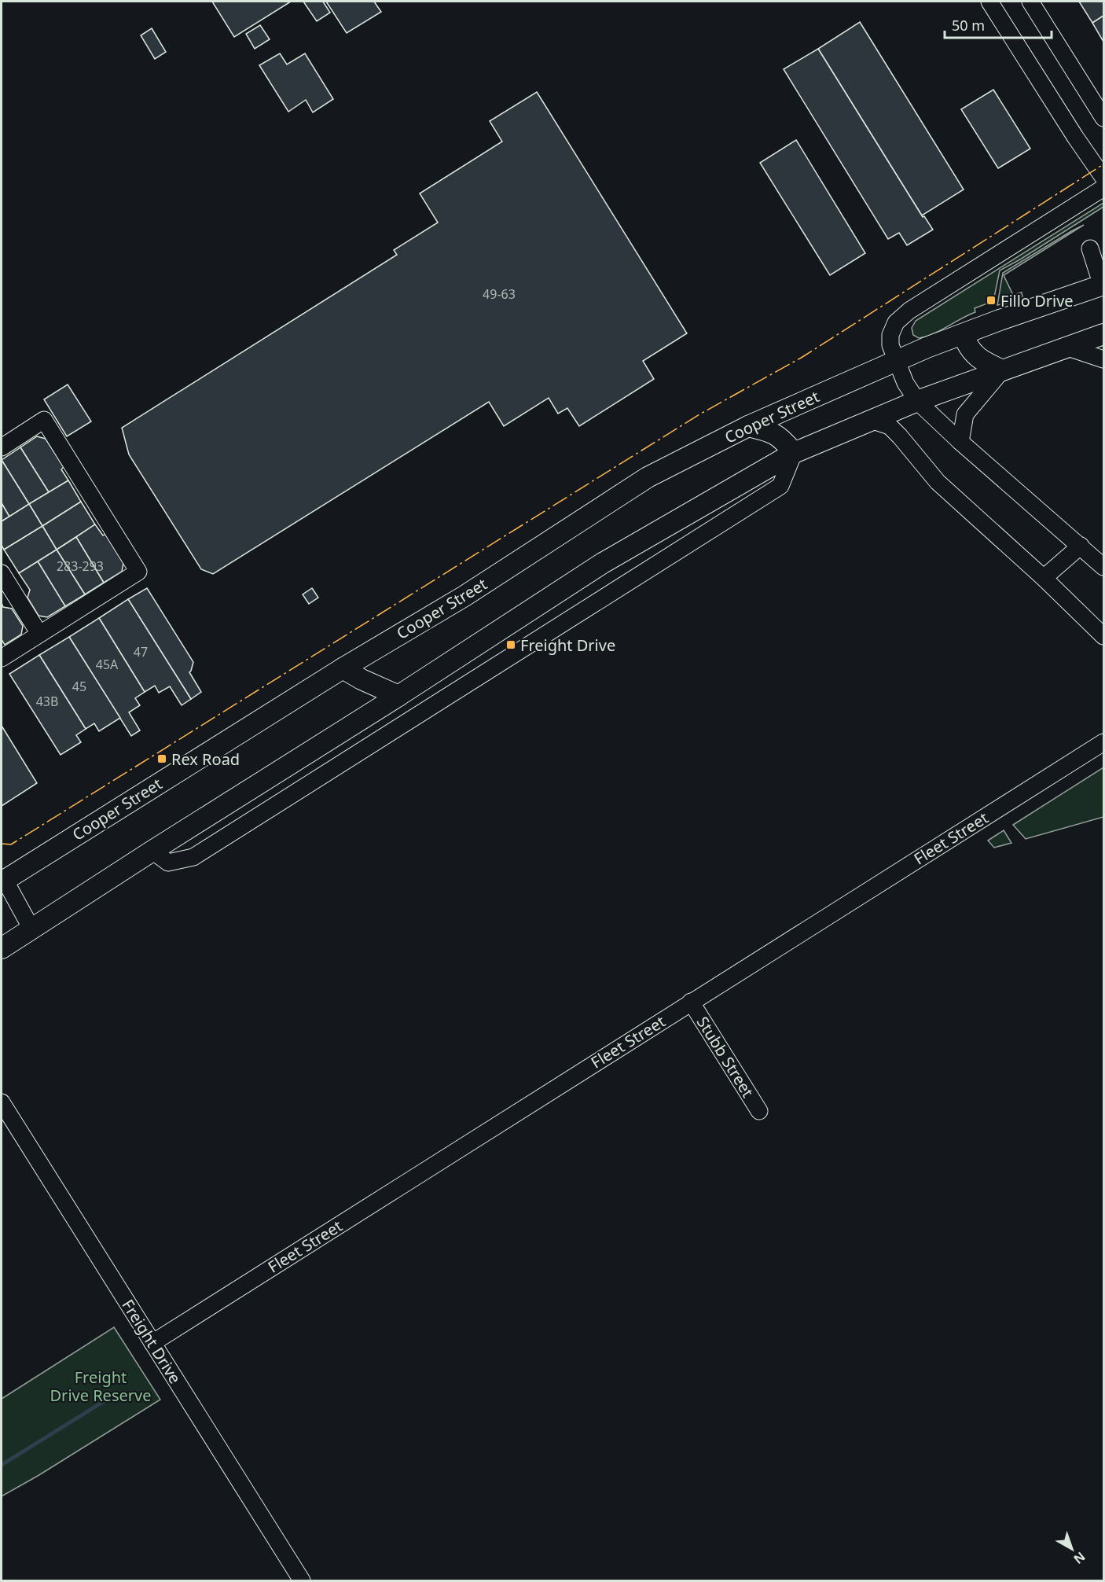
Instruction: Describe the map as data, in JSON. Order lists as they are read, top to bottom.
{
  "streets": {
    "main road": ["Cooper Street"],
    "street": ["Fleet Street", "Stubb Street", "Freight Drive"]
  },
  "crossings": [
    ["Fleet Street", "Stubb Street"],
    ["Fleet Street", "Freight Drive"]
  ],
  "parks": ["Freight Drive Reserve"],
  "places": {
    "transit": ["Fillo Drive", "Freight Drive", "Rex Road"]
  },
  "house_numbers": [
    "49-63",
    "283-293",
    "47",
    "45A",
    "45",
    "43B"
  ],
  "scale_bar": "50 m",
  "north": "bottom right"
}
